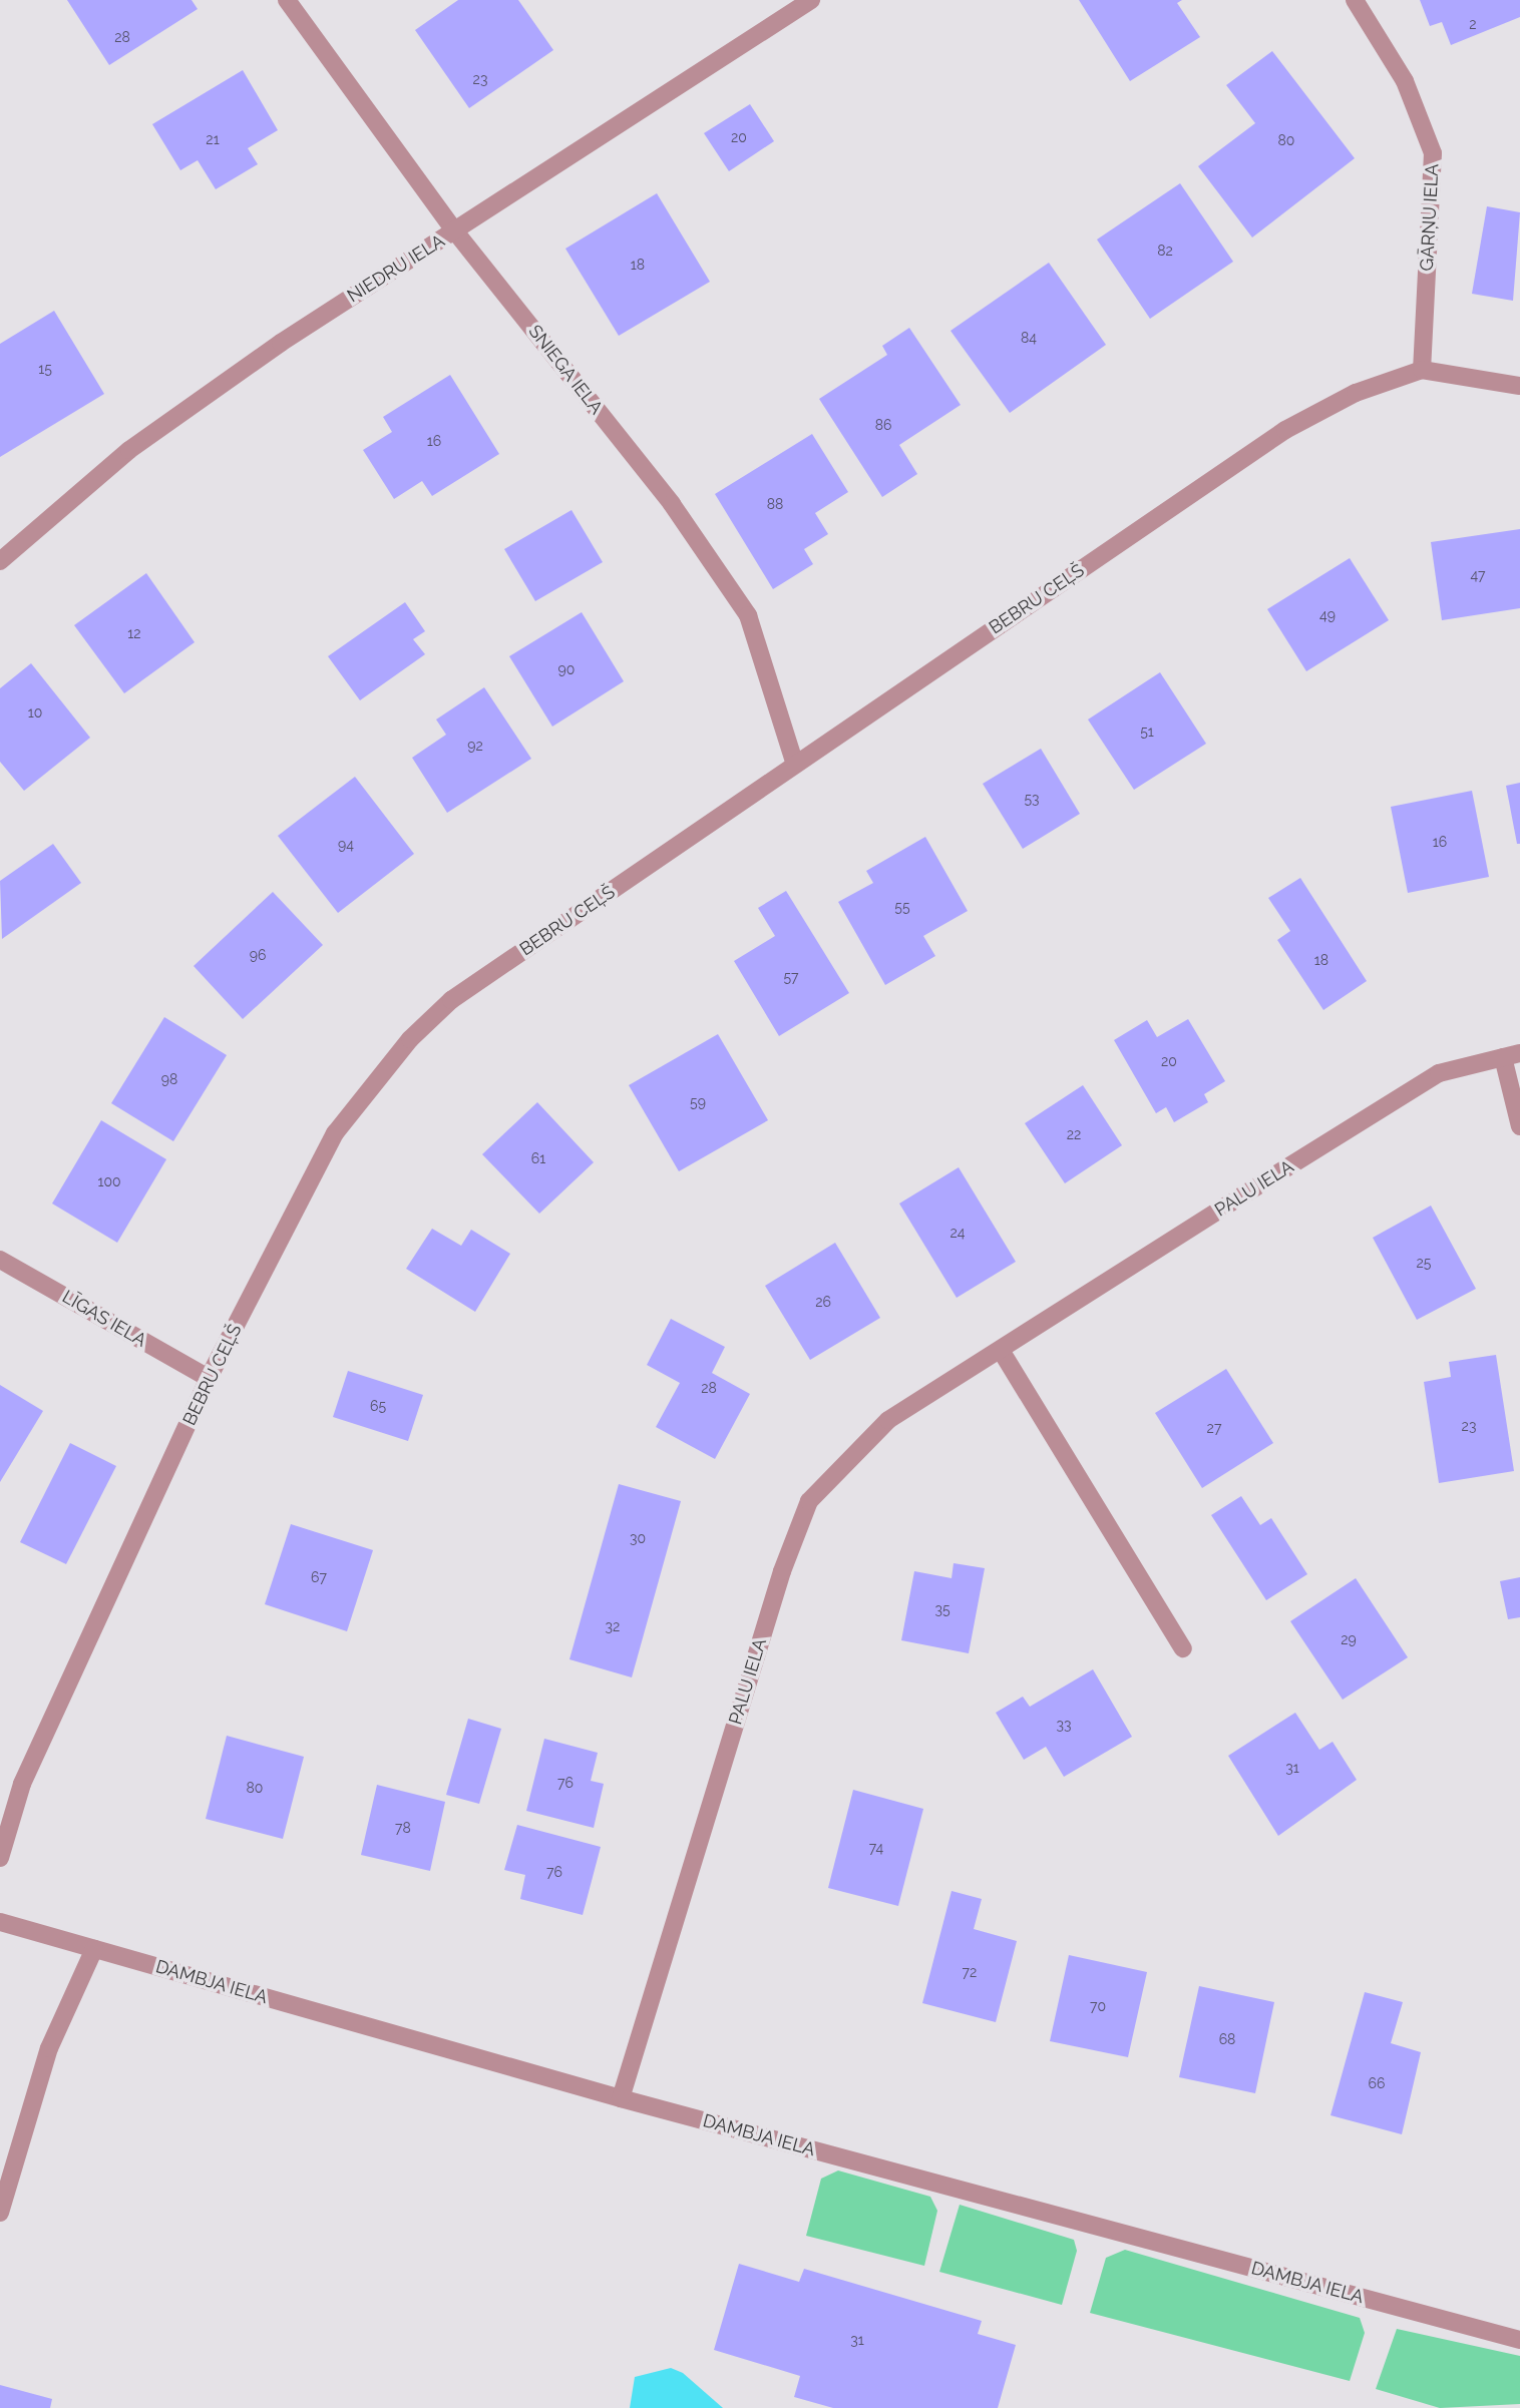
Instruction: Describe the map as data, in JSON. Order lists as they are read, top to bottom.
{
  "streets": {
    "street": [
      "GĀRŅU IELA",
      "NIEDRU IELA",
      "SNIEGA IELA",
      "BEBRU CEĻŠ",
      "PALU IELA",
      "LĪGAS IELA",
      "DAMBJA IELA"
    ]
  },
  "crossings": [
    ["GĀRŅU IELA", "BEBRU CEĻŠ"],
    ["NIEDRU IELA", "SNIEGA IELA"],
    ["SNIEGA IELA", "BEBRU CEĻŠ"],
    ["BEBRU CEĻŠ", "LĪGAS IELA"],
    ["PALU IELA", "DAMBJA IELA"]
  ],
  "house_numbers": [
    "2",
    "28",
    "23",
    "20",
    "21",
    "80",
    "82",
    "18",
    "84",
    "15",
    "86",
    "16",
    "88",
    "47",
    "49",
    "12",
    "90",
    "10",
    "51",
    "92",
    "53",
    "16",
    "94",
    "55",
    "96",
    "18",
    "57",
    "20",
    "98",
    "59",
    "22",
    "61",
    "100",
    "24",
    "25",
    "26",
    "28",
    "65",
    "23",
    "27",
    "30",
    "67",
    "35",
    "32",
    "29",
    "33",
    "31",
    "76",
    "80",
    "78",
    "74",
    "76",
    "72",
    "70",
    "68",
    "66",
    "31"
  ]
}
